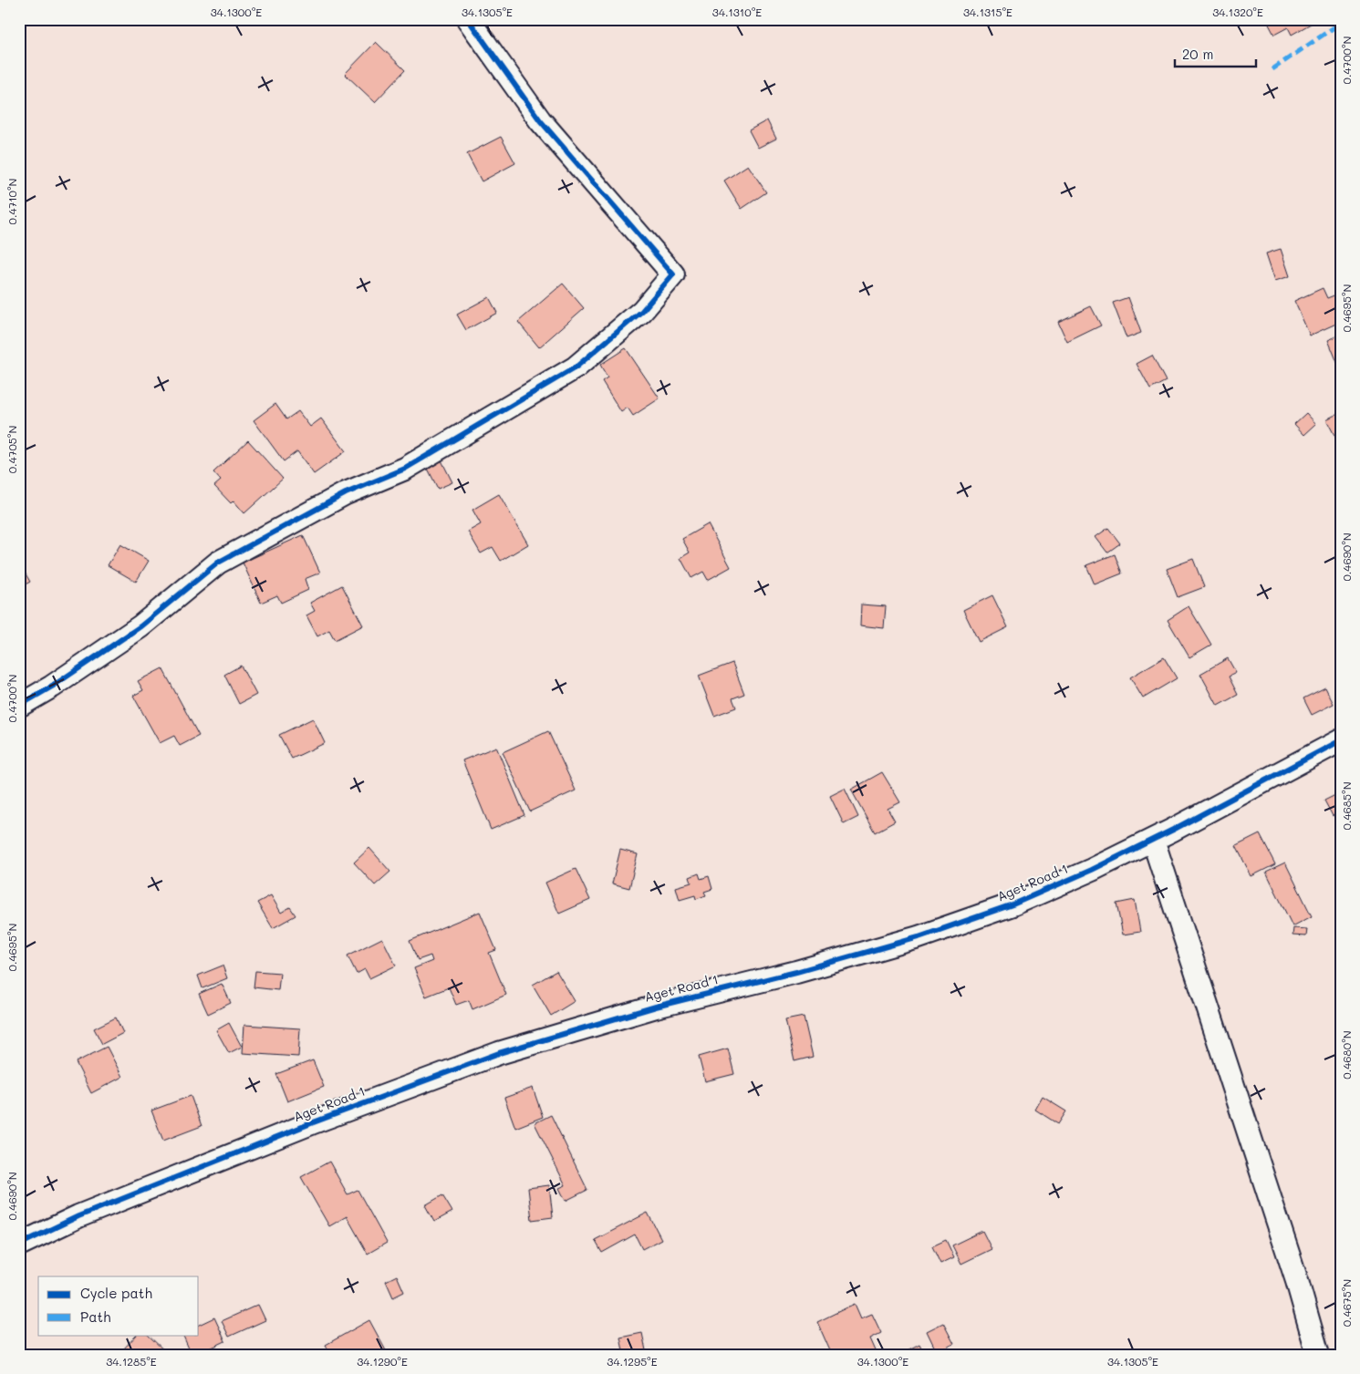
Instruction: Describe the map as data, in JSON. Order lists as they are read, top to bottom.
{
  "streets": {
    "street": ["Aget Road 1"]
  },
  "legend": ["Cycle path", "Path"],
  "scale_bar": "20 m",
  "coordinates": [
    "34.1300°E",
    "34.1305°E",
    "34.1310°E",
    "34.1315°E",
    "34.1320°E",
    "0.4700°N",
    "0.4710°N",
    "0.4695°N",
    "0.4705°N",
    "0.4690°N",
    "0.4685°N",
    "0.4680°N",
    "0.4675°N",
    "34.1285°E",
    "34.1290°E",
    "34.1295°E"
  ]
}
